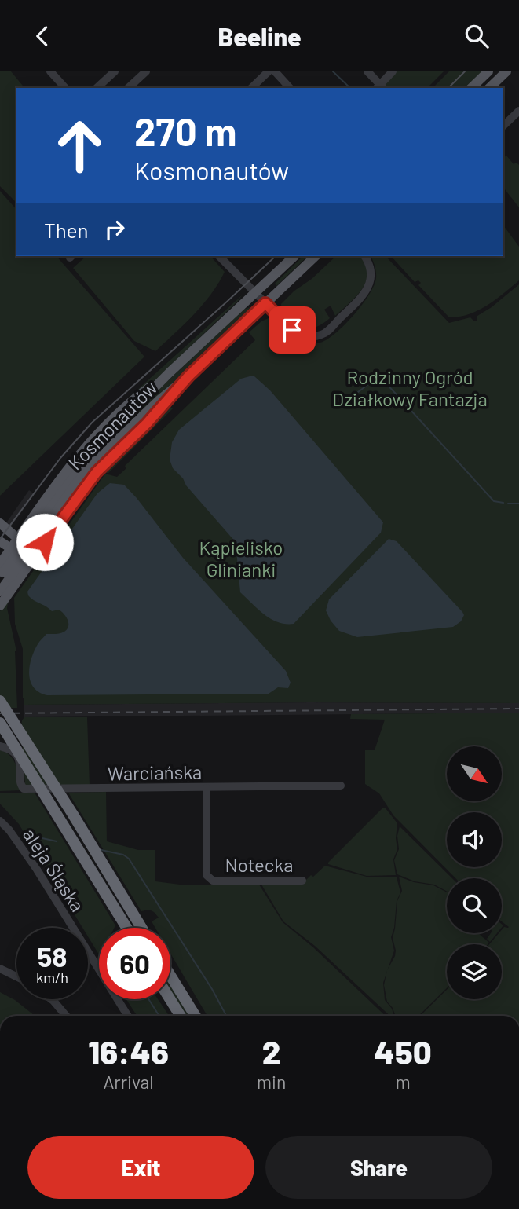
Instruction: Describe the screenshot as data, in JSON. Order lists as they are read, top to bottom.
{
  "streets": {
    "main road": ["Kosmonautów"],
    "street": ["Warciańska", "Notecka", "aleja Śląska"]
  },
  "crossings": [
    ["Warciańska", "Notecka"]
  ],
  "parks": ["Rodzinny Ogród Działkowy Fantazja", "Kąpielisko Glinianki"],
  "north": "bottom right",
  "page": {
    "header": "Beeline",
    "turn": ["270 m", "Kosmonautów"],
    "then": "Then",
    "speed": "58 km/h",
    "limit": "60",
    "eta": [
      "16:46",
      "Arrival",
      "2",
      "min",
      "450",
      "m"
    ],
    "buttons": ["Exit", "Share"]
  }
}
